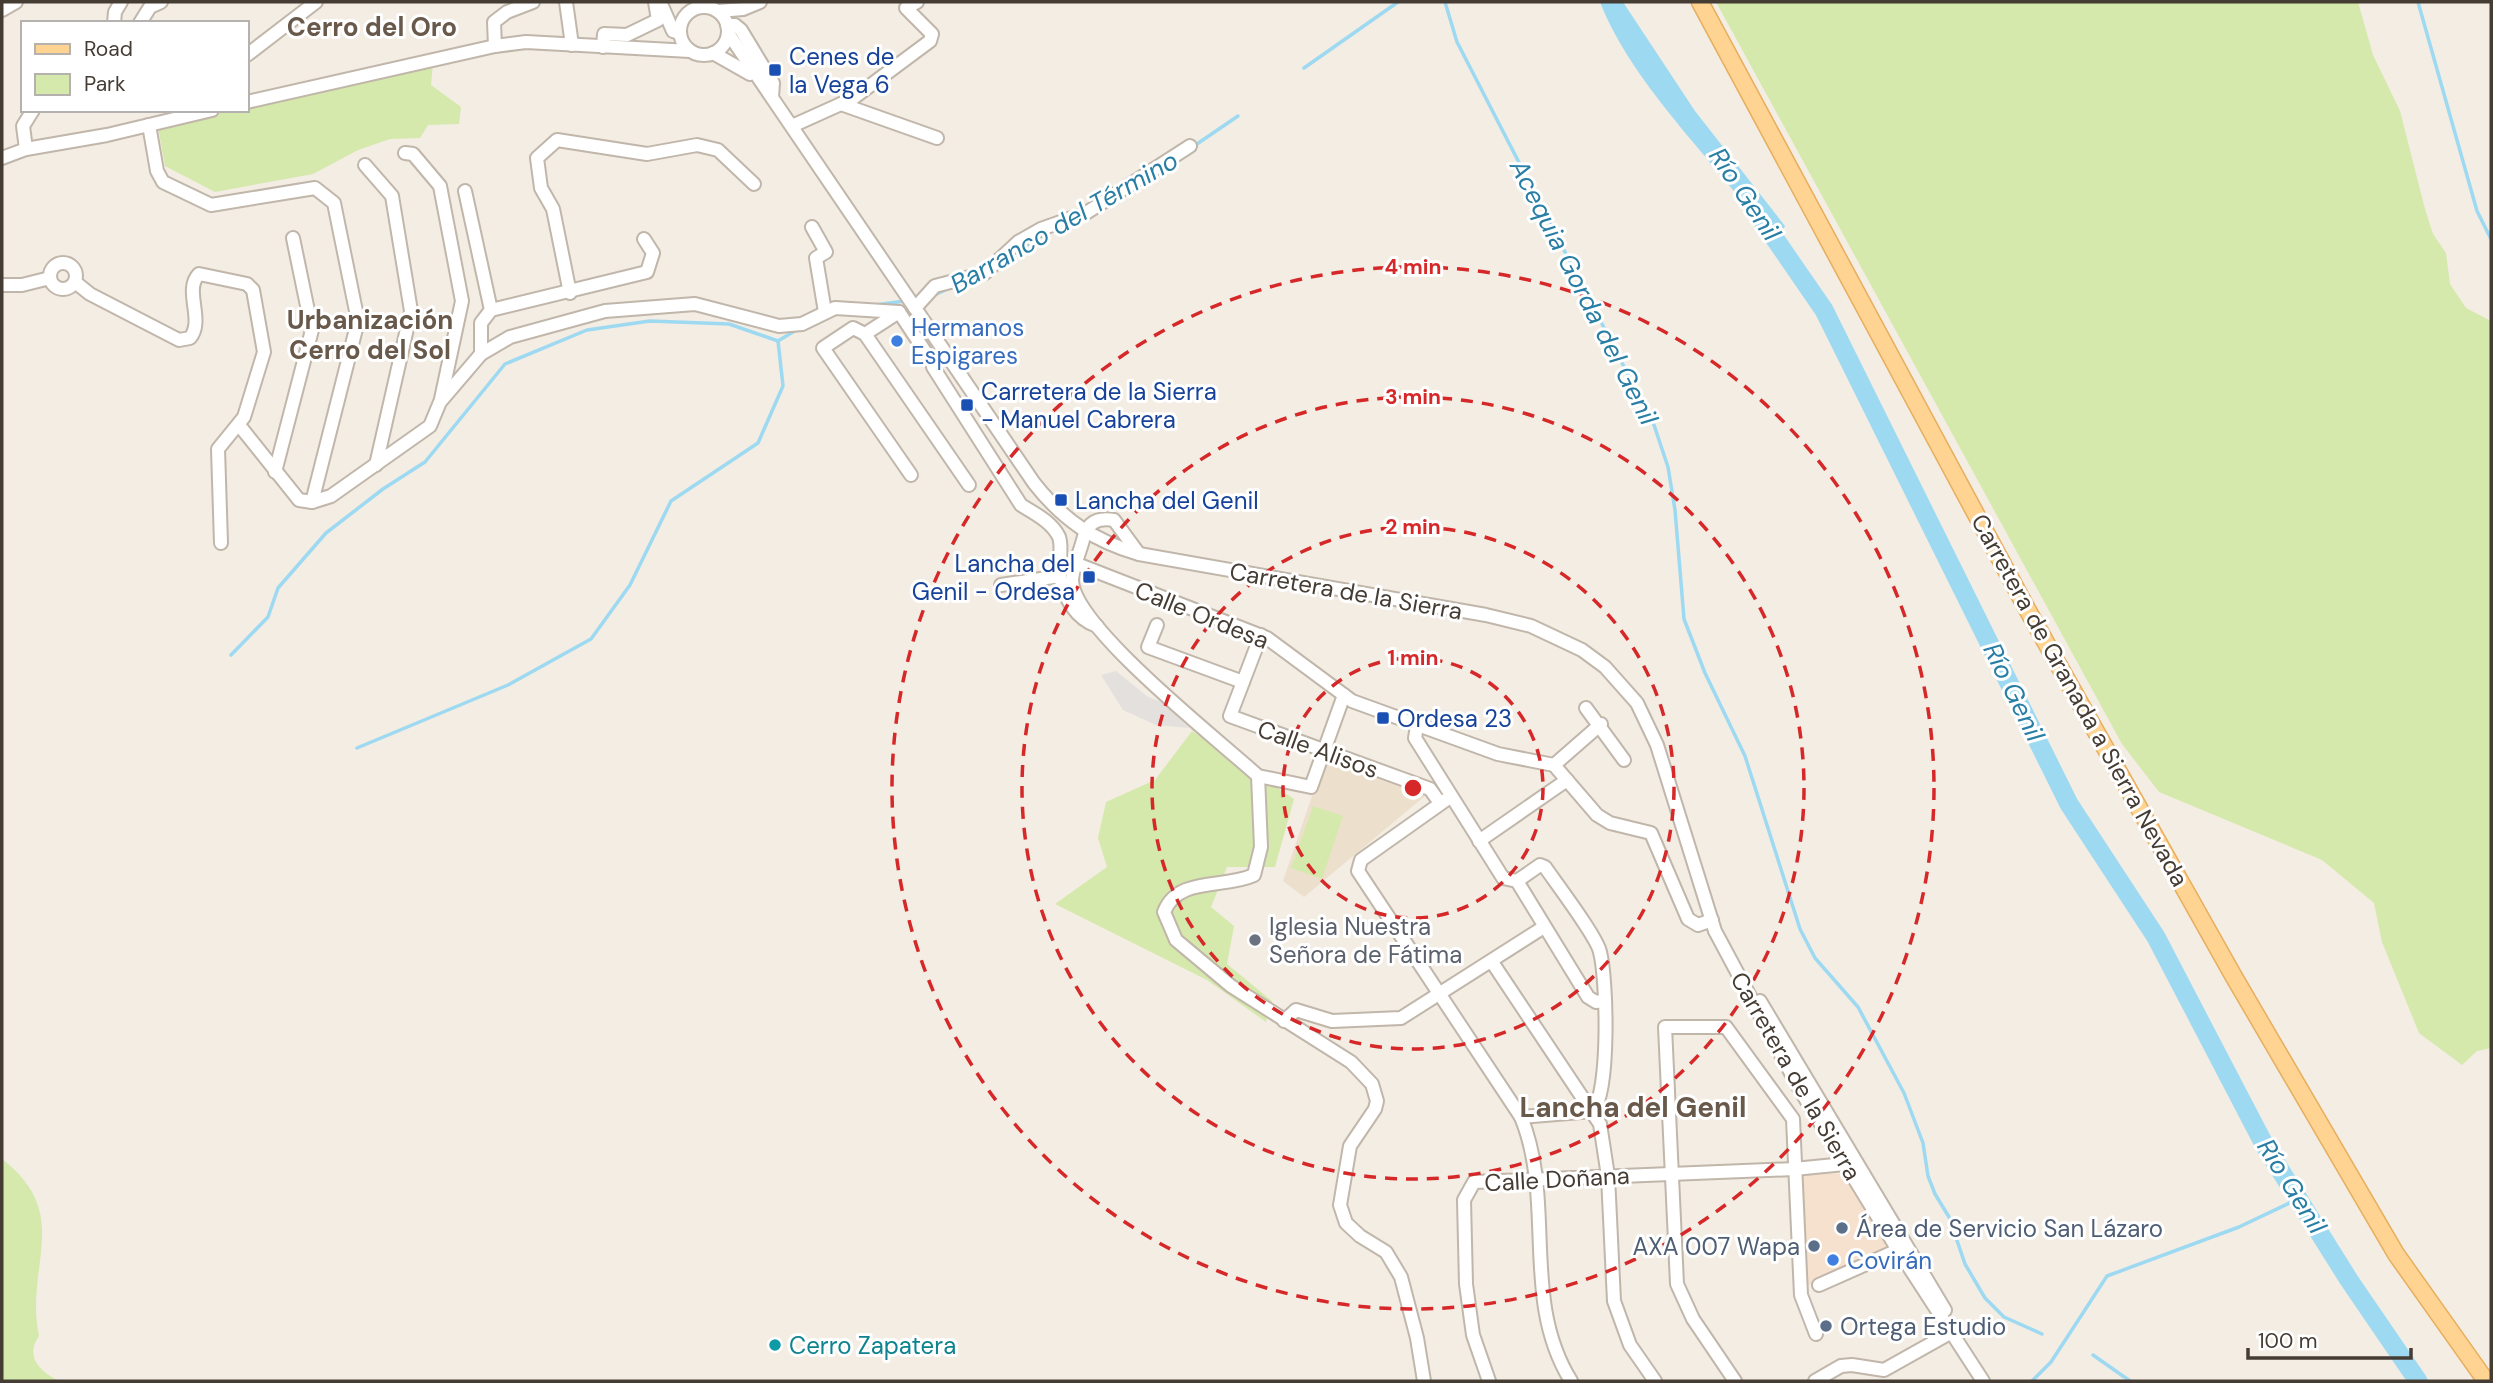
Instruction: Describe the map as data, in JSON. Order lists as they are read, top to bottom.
{
  "streets": {
    "main road": ["Carretera de Granada a Sierra Nevada"],
    "street": [
      "Carretera de la Sierra",
      "Calle Ordesa",
      "Calle Alisos",
      "Calle Doñana"
    ]
  },
  "crossings": [
    ["Carretera de la Sierra", "Calle Doñana"]
  ],
  "districts": ["Cerro del Oro", "Urbanización Cerro del Sol", "Lancha del Genil"],
  "water": ["Río Genil", "Barranco del Término", "Acequia Gorda del Genil"],
  "places": {
    "transit": [
      "Cenes de la Vega 6",
      "Carretera de la Sierra - Manuel Cabrera",
      "Lancha del Genil",
      "Lancha del Genil - Ordesa",
      "Ordesa 23"
    ],
    "other": [
      "Hermanos Espigares",
      "Iglesia Nuestra Señora de Fátima",
      "Área de Servicio San Lázaro",
      "AXA 007 Wapa",
      "Covirán",
      "Ortega Estudio",
      "Cerro Zapatera"
    ]
  },
  "legend": ["Road", "Park"],
  "scale_bar": "100 m",
  "rings": [
    "4 min",
    "3 min",
    "2 min",
    "1 min"
  ]
}
